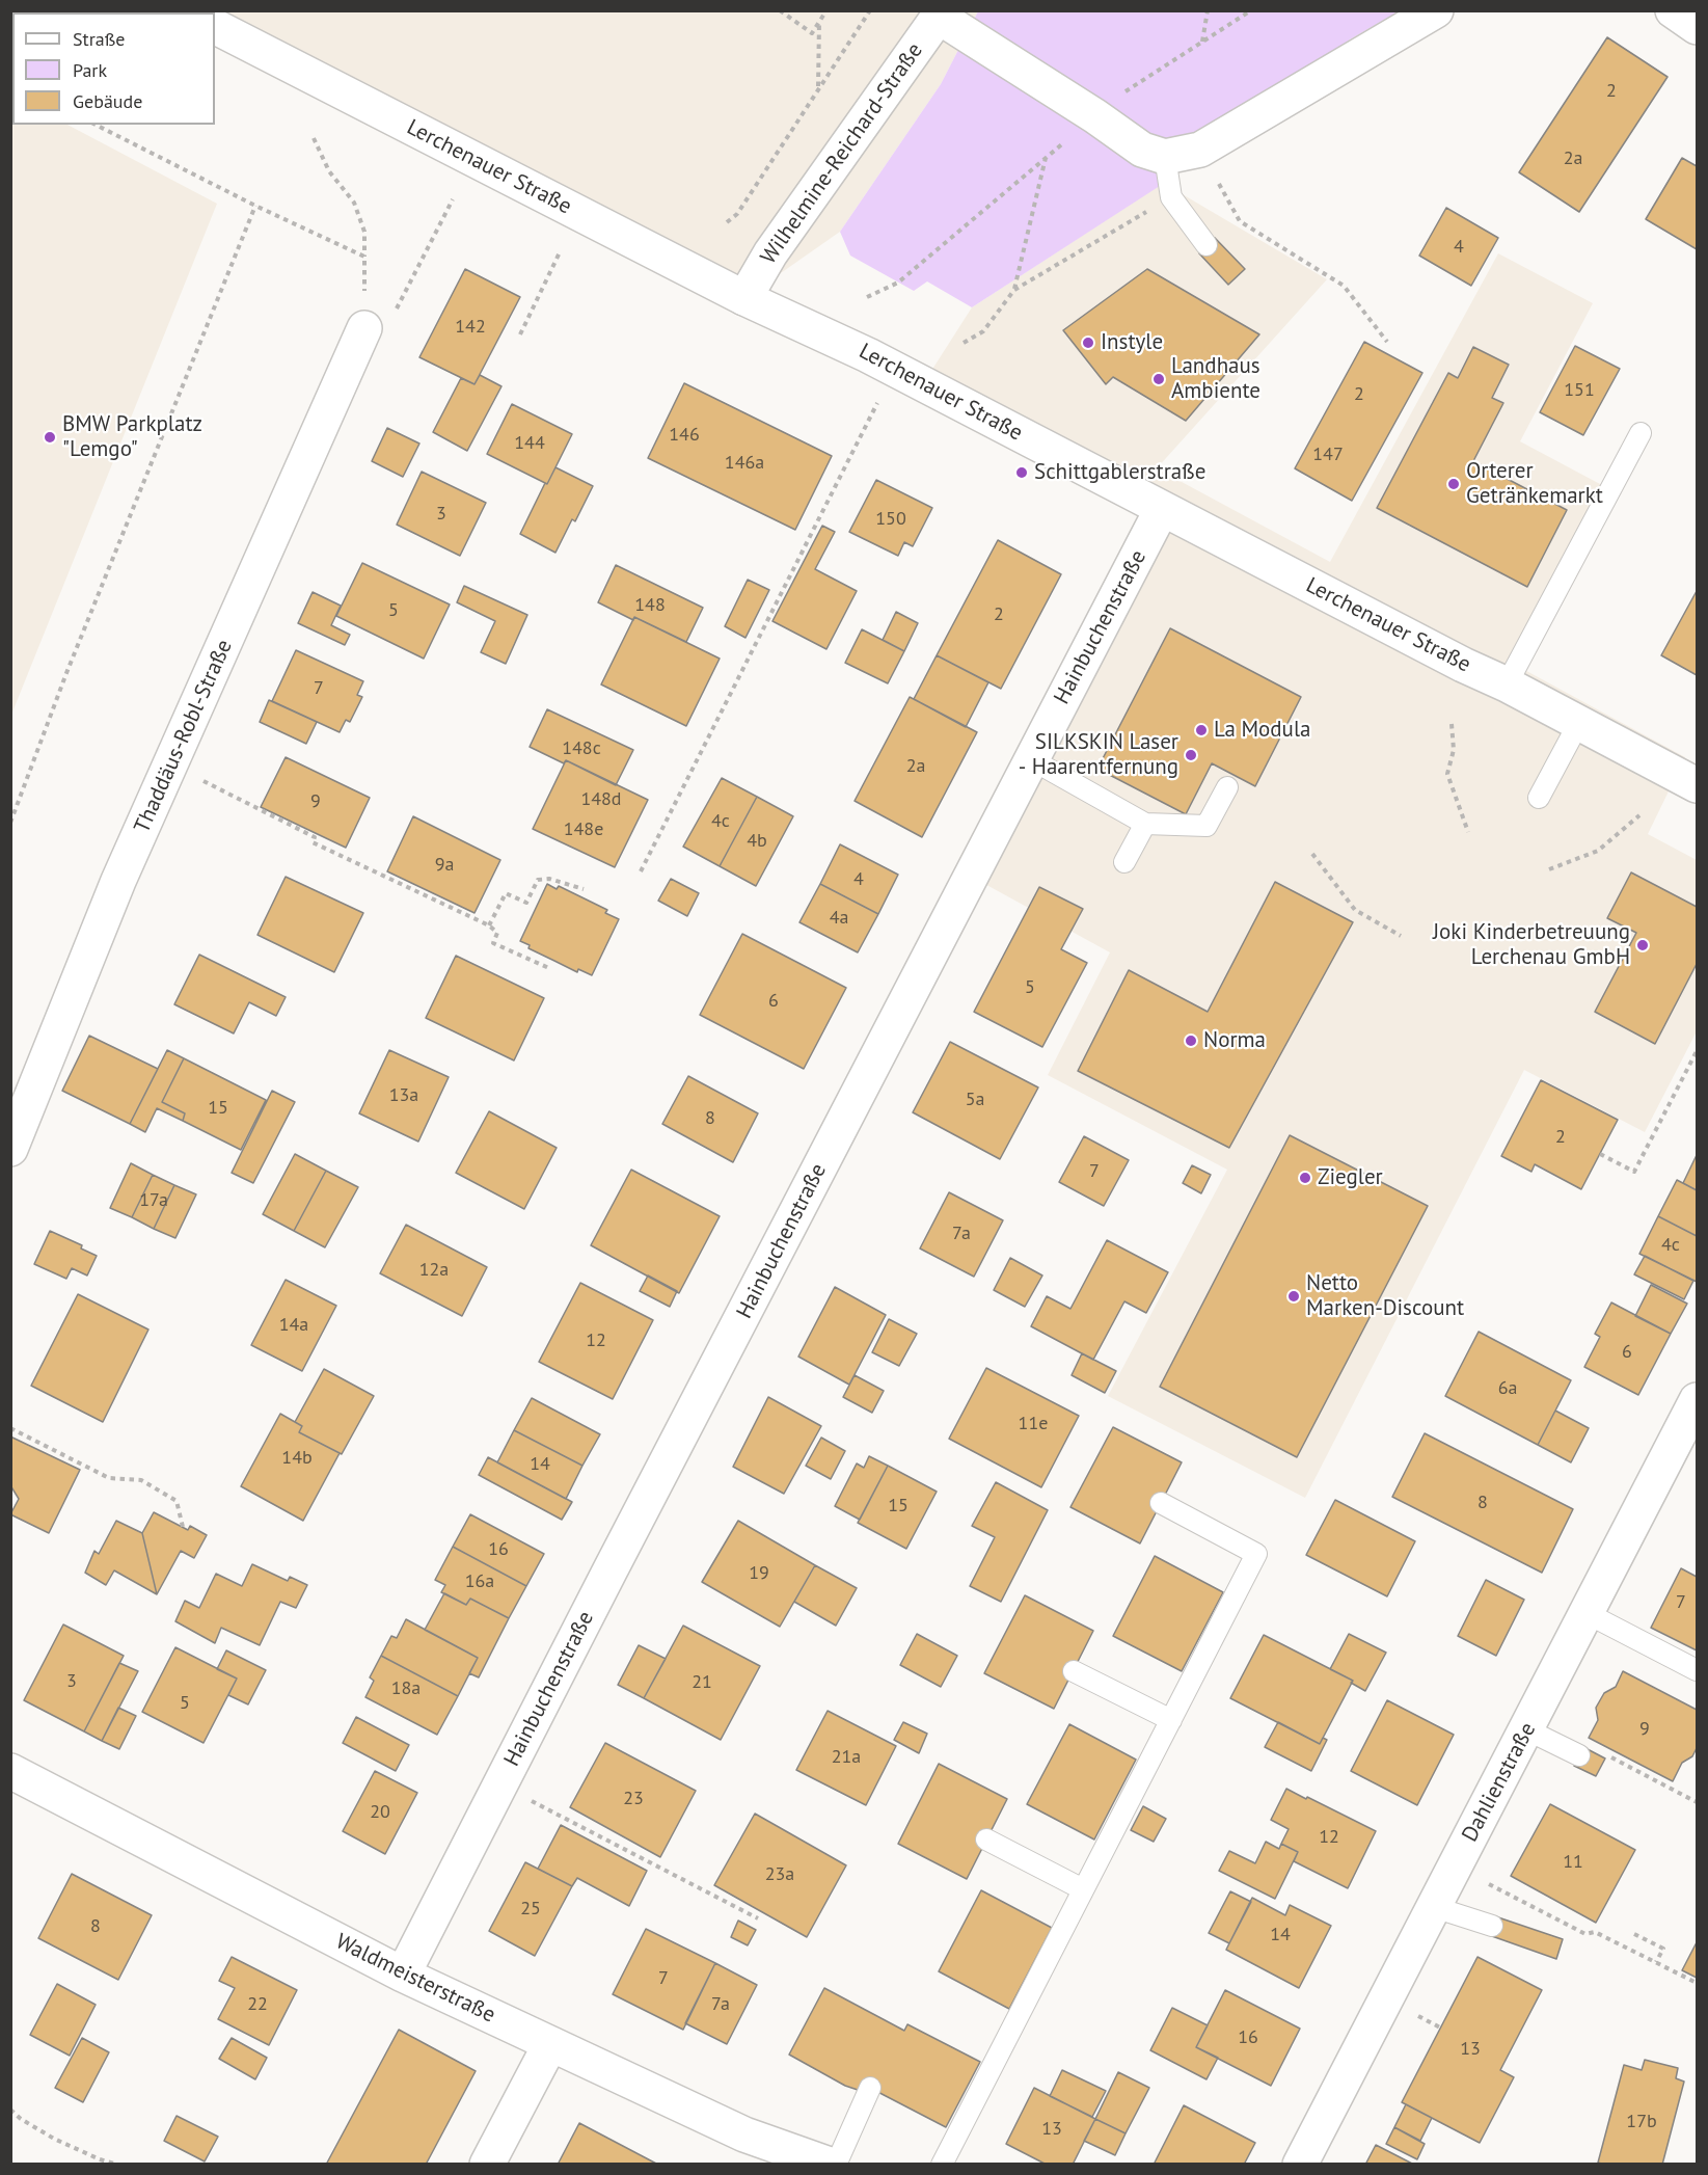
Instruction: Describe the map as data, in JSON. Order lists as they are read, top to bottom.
{
  "streets": {
    "street": [
      "Wilhelmine-Reichard-Straße",
      "Lerchenauer Straße",
      "Hainbuchenstraße",
      "Thaddäus-Robl-Straße",
      "Dahlienstraße",
      "Waldmeisterstraße"
    ]
  },
  "crossings": [
    ["Wilhelmine-Reichard-Straße", "Lerchenauer Straße"],
    ["Lerchenauer Straße", "Hainbuchenstraße"],
    ["Hainbuchenstraße", "Waldmeisterstraße"]
  ],
  "places": [
    "Instyle",
    "Landhaus Ambiente",
    "BMW Parkplatz \"Lemgo\"",
    "Schittgablerstraße",
    "Orterer Getränkemarkt",
    "La Modula",
    "SILKSKIN Laser - Haarentfernung",
    "Joki Kinderbetreuung Lerchenau GmbH",
    "Norma",
    "Ziegler",
    "Netto Marken-Discount"
  ],
  "house_numbers": [
    "2",
    "2a",
    "4",
    "142",
    "151",
    "2",
    "146",
    "144",
    "147",
    "146a",
    "3",
    "150",
    "148",
    "5",
    "2",
    "7",
    "148c",
    "2a",
    "148d",
    "9",
    "4c",
    "148e",
    "4b",
    "9a",
    "4",
    "4a",
    "5",
    "6",
    "13a",
    "5a",
    "15",
    "8",
    "2",
    "7",
    "17a",
    "7a",
    "4c",
    "12a",
    "14a",
    "12",
    "6",
    "6a",
    "11e",
    "14b",
    "14",
    "8",
    "15",
    "16",
    "19",
    "16a",
    "7",
    "3",
    "21",
    "18a",
    "5",
    "9",
    "21a",
    "23",
    "20",
    "12",
    "11",
    "23a",
    "25",
    "8",
    "14",
    "7",
    "22",
    "7a",
    "16",
    "13",
    "17b",
    "13"
  ],
  "legend": ["Straße", "Park", "Gebäude"]
}
